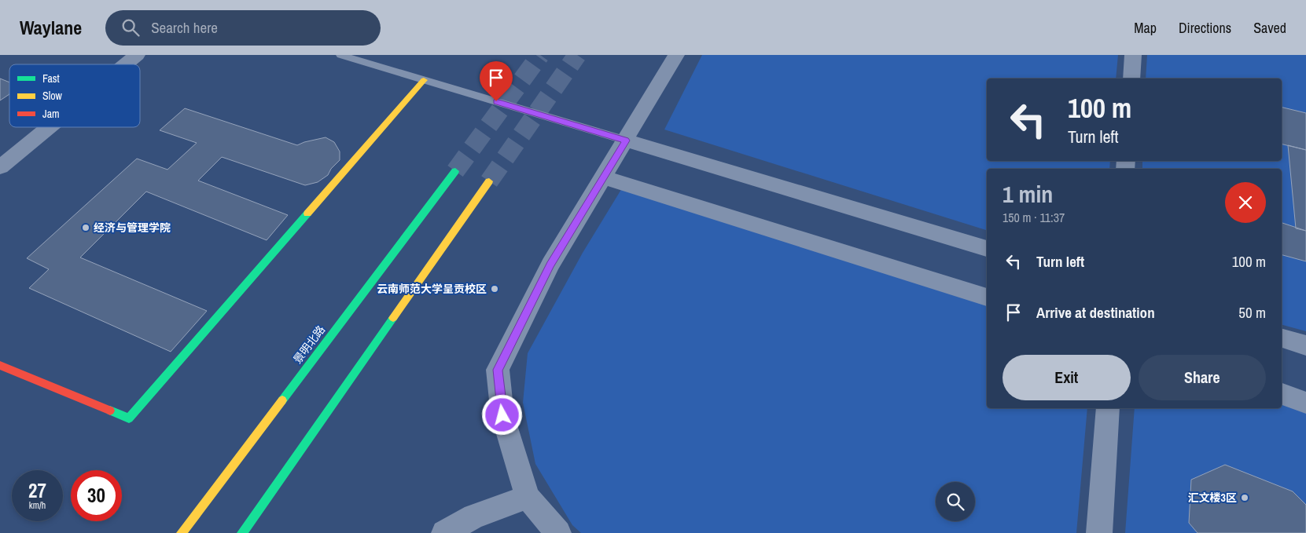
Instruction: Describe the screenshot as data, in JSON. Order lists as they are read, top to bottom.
{
  "streets": {
    "main road": ["景明北路"]
  },
  "places": ["经济与管理学院", "云南师范大学呈贡校区", "汇文楼3区"],
  "legend": ["Fast", "Slow", "Jam"],
  "page": {
    "header": "Waylane",
    "search": "Search here",
    "nav": ["Map", "Directions", "Saved"],
    "turn": ["100 m", "Turn left"],
    "heading": ["1 min", "150 m · 11:37"],
    "list": [
      {
        "name": "Turn left",
        "value": "100 m"
      },
      {
        "name": "Arrive at destination",
        "value": "50 m"
      }
    ],
    "buttons": ["Exit", "Share"],
    "speed": "27 km/h",
    "limit": "30"
  }
}
